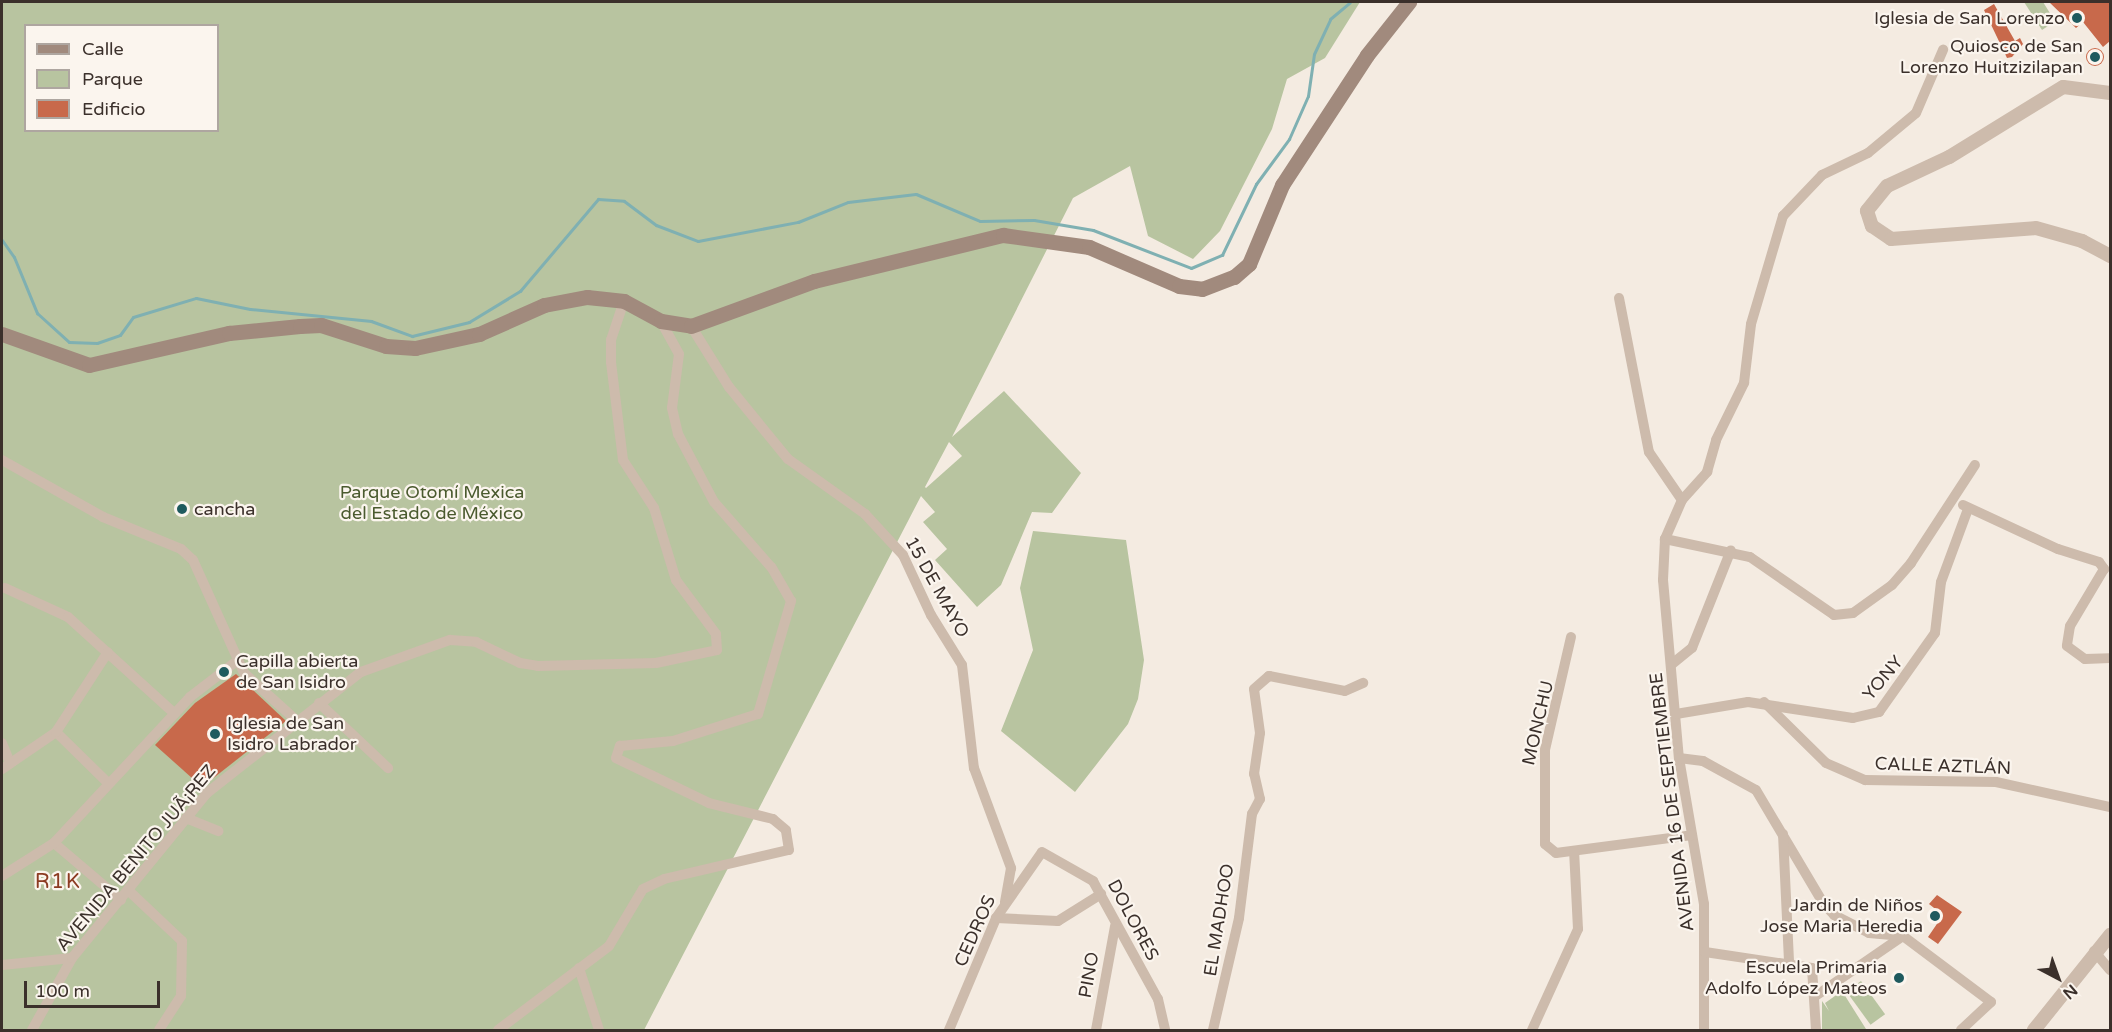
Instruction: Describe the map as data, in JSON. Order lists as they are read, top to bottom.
{
  "streets": {
    "street": [
      "15 DE MAYO",
      "YONY",
      "MONCHU",
      "CALLE AZTLÁN",
      "AVENIDA 16 DE SEPTIEMBRE",
      "AVENIDA BENITO JUÃ¡REZ",
      "DOLORES",
      "EL MADHOO",
      "CEDROS",
      "PINO"
    ]
  },
  "crossings": [
    ["15 DE MAYO", "CEDROS"],
    ["YONY", "CALLE AZTLÁN"],
    ["YONY", "AVENIDA 16 DE SEPTIEMBRE"],
    ["MONCHU", "AVENIDA 16 DE SEPTIEMBRE"],
    ["DOLORES", "CEDROS"],
    ["DOLORES", "PINO"]
  ],
  "districts": ["R1K"],
  "parks": ["Parque Otomí Mexica del Estado de México"],
  "places": [
    "Iglesia de San Lorenzo",
    "Quiosco de San Lorenzo Huitzizilapan",
    "cancha",
    "Capilla abierta de San Isidro",
    "Iglesia de San Isidro Labrador",
    "Jardin de Niños Jose Maria Heredia",
    "Escuela Primaria Adolfo López Mateos"
  ],
  "legend": ["Calle", "Parque", "Edificio"],
  "scale_bar": "100 m",
  "north": "bottom right"
}
